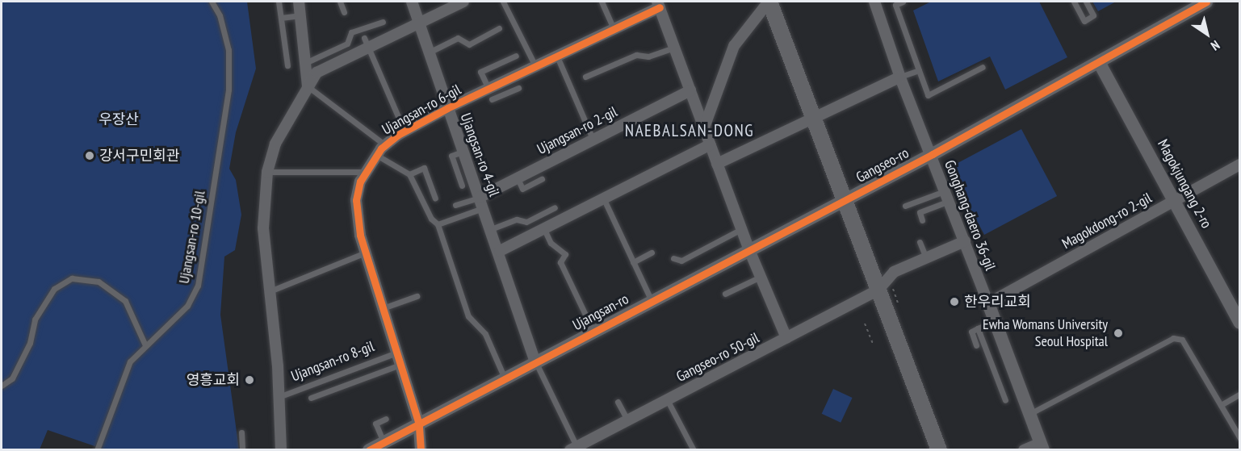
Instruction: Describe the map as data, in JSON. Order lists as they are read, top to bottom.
{
  "streets": {
    "main road": ["Gangseo-ro"],
    "street": [
      "Ujangsan-ro 6-gil",
      "Ujangsan-ro 2-gil",
      "Ujangsan-ro 4-gil",
      "Magokjungang 2-ro",
      "Gonghang-daero 36-gil",
      "Magokdong-ro 2-gil",
      "Ujangsan-ro",
      "Gangseo-ro 50-gil",
      "Ujangsan-ro 8-gil"
    ],
    "lane": ["Ujangsan-ro 10-gil"]
  },
  "crossings": [
    ["Ujangsan-ro 6-gil", "Ujangsan-ro 4-gil"],
    ["Ujangsan-ro 6-gil", "Ujangsan-ro"],
    ["Ujangsan-ro 6-gil", "Ujangsan-ro 8-gil"],
    ["Ujangsan-ro 2-gil", "Ujangsan-ro 4-gil"],
    ["Ujangsan-ro 4-gil", "Ujangsan-ro"],
    ["Ujangsan-ro 4-gil", "Ujangsan-ro 8-gil"],
    ["Gangseo-ro", "Magokjungang 2-ro"],
    ["Gangseo-ro", "Gonghang-daero 36-gil"],
    ["Gangseo-ro", "Ujangsan-ro"],
    ["Gangseo-ro", "Gangseo-ro 50-gil"],
    ["Magokjungang 2-ro", "Magokdong-ro 2-gil"],
    ["Gonghang-daero 36-gil", "Magokdong-ro 2-gil"]
  ],
  "districts": ["NAEBALSAN-DONG"],
  "parks": ["우장산"],
  "places": [
    "강서구민회관",
    "한우리교회",
    "Ewha Womans University Seoul Hospital",
    "영흥교회"
  ],
  "north": "bottom right"
}
